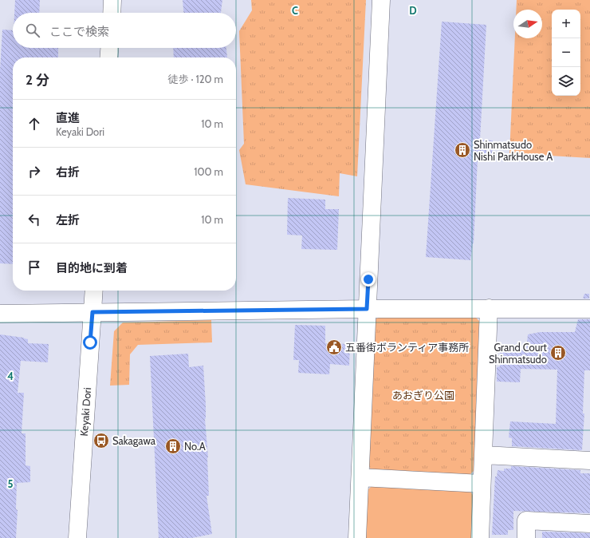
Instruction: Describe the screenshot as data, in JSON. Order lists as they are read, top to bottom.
{
  "streets": {
    "street": ["Keyaki Dori"]
  },
  "parks": ["あおぎり公園"],
  "places": {
    "building": ["Shinmatsudo Nishi ParkHouse A", "Grand Court Shinmatsudo", "No.A"],
    "public building": ["五番街ボランティア事務所"],
    "bus stop": ["Sakagawa"]
  },
  "north": "right",
  "page": {
    "map_buttons": ["+", "−"],
    "search": "ここで検索",
    "heading": ["2 分", "徒歩 · 120 m"],
    "list": [
      ["直進", "Keyaki Dori", "10 m"],
      ["右折", "100 m"],
      ["左折", "10 m"],
      "目的地に到着"
    ]
  },
  "grid": {
    "columns": ["C", "D"],
    "rows": ["4", "5"]
  }
}
